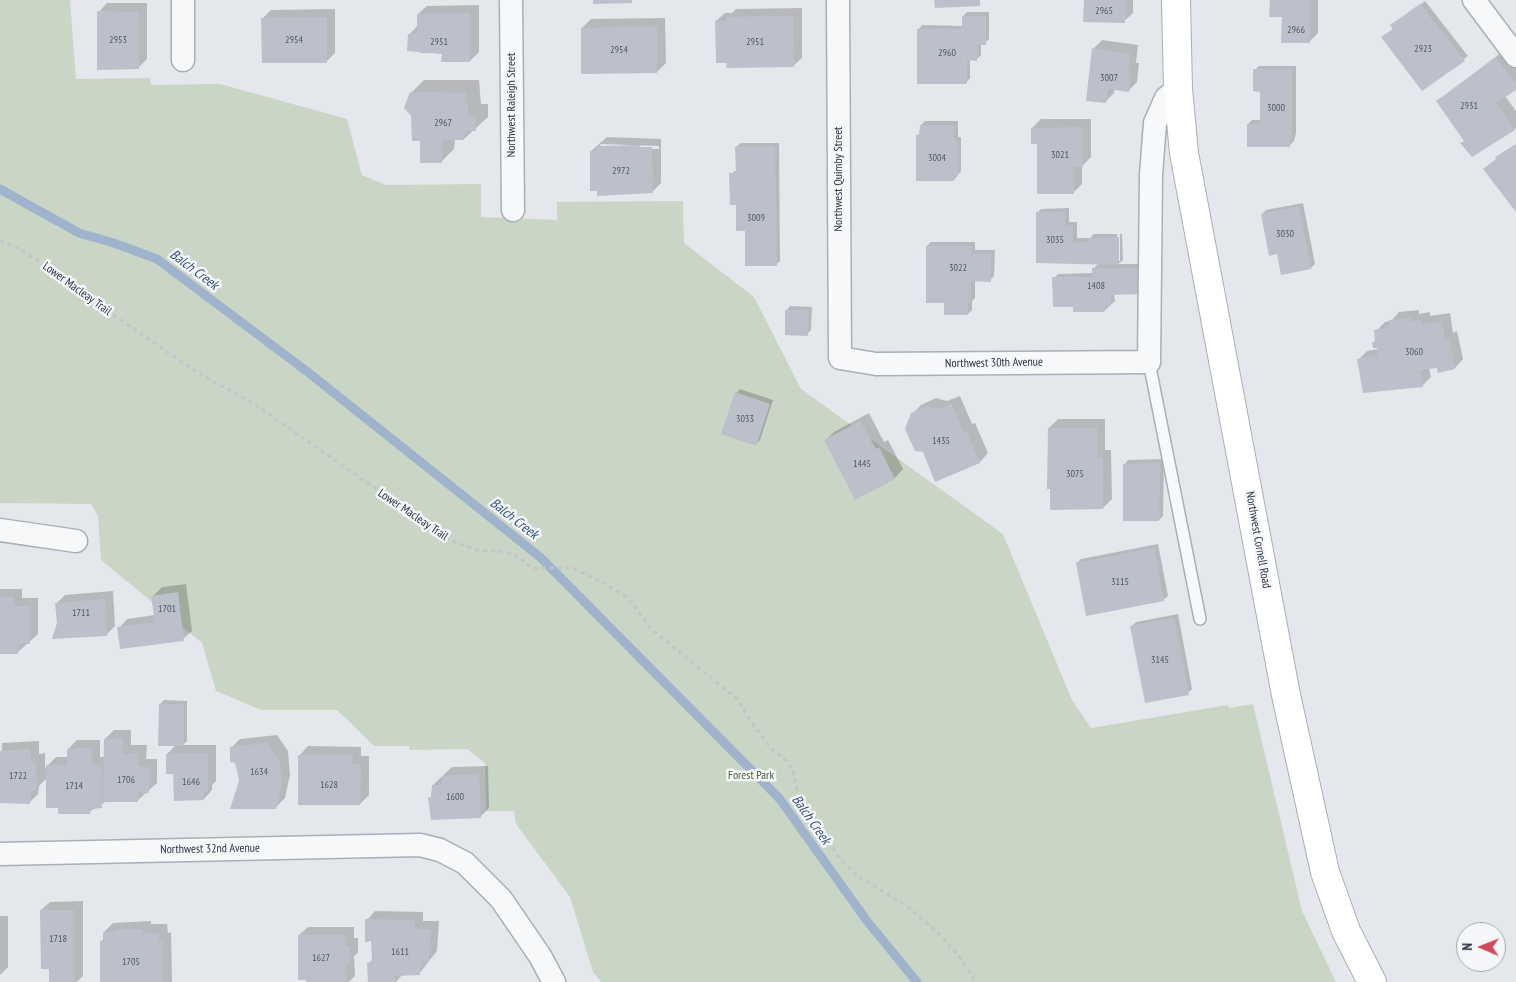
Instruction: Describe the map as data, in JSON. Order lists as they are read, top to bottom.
{
  "streets": {
    "main road": ["Northwest Cornell Road"],
    "street": [
      "Northwest Raleigh Street",
      "Northwest Quimby Street",
      "Northwest 30th Avenue",
      "Northwest 32nd Avenue"
    ],
    "path": ["Lower Macleay Trail"]
  },
  "crossings": [
    ["Northwest Quimby Street", "Northwest 30th Avenue"]
  ],
  "water": ["Balch Creek"],
  "parks": ["Forest Park"],
  "house_numbers": [
    "2965",
    "2966",
    "2953",
    "2954",
    "2951",
    "2951",
    "2923",
    "2954",
    "2960",
    "3007",
    "2931",
    "3000",
    "2967",
    "3021",
    "3004",
    "2972",
    "3009",
    "3030",
    "3035",
    "3022",
    "1408",
    "3060",
    "3033",
    "1435",
    "1445",
    "3075",
    "3115",
    "1701",
    "1711",
    "3145",
    "1634",
    "1722",
    "1706",
    "1646",
    "1628",
    "1714",
    "1600",
    "1718",
    "1611",
    "1627",
    "1705"
  ],
  "north": "left"
}
